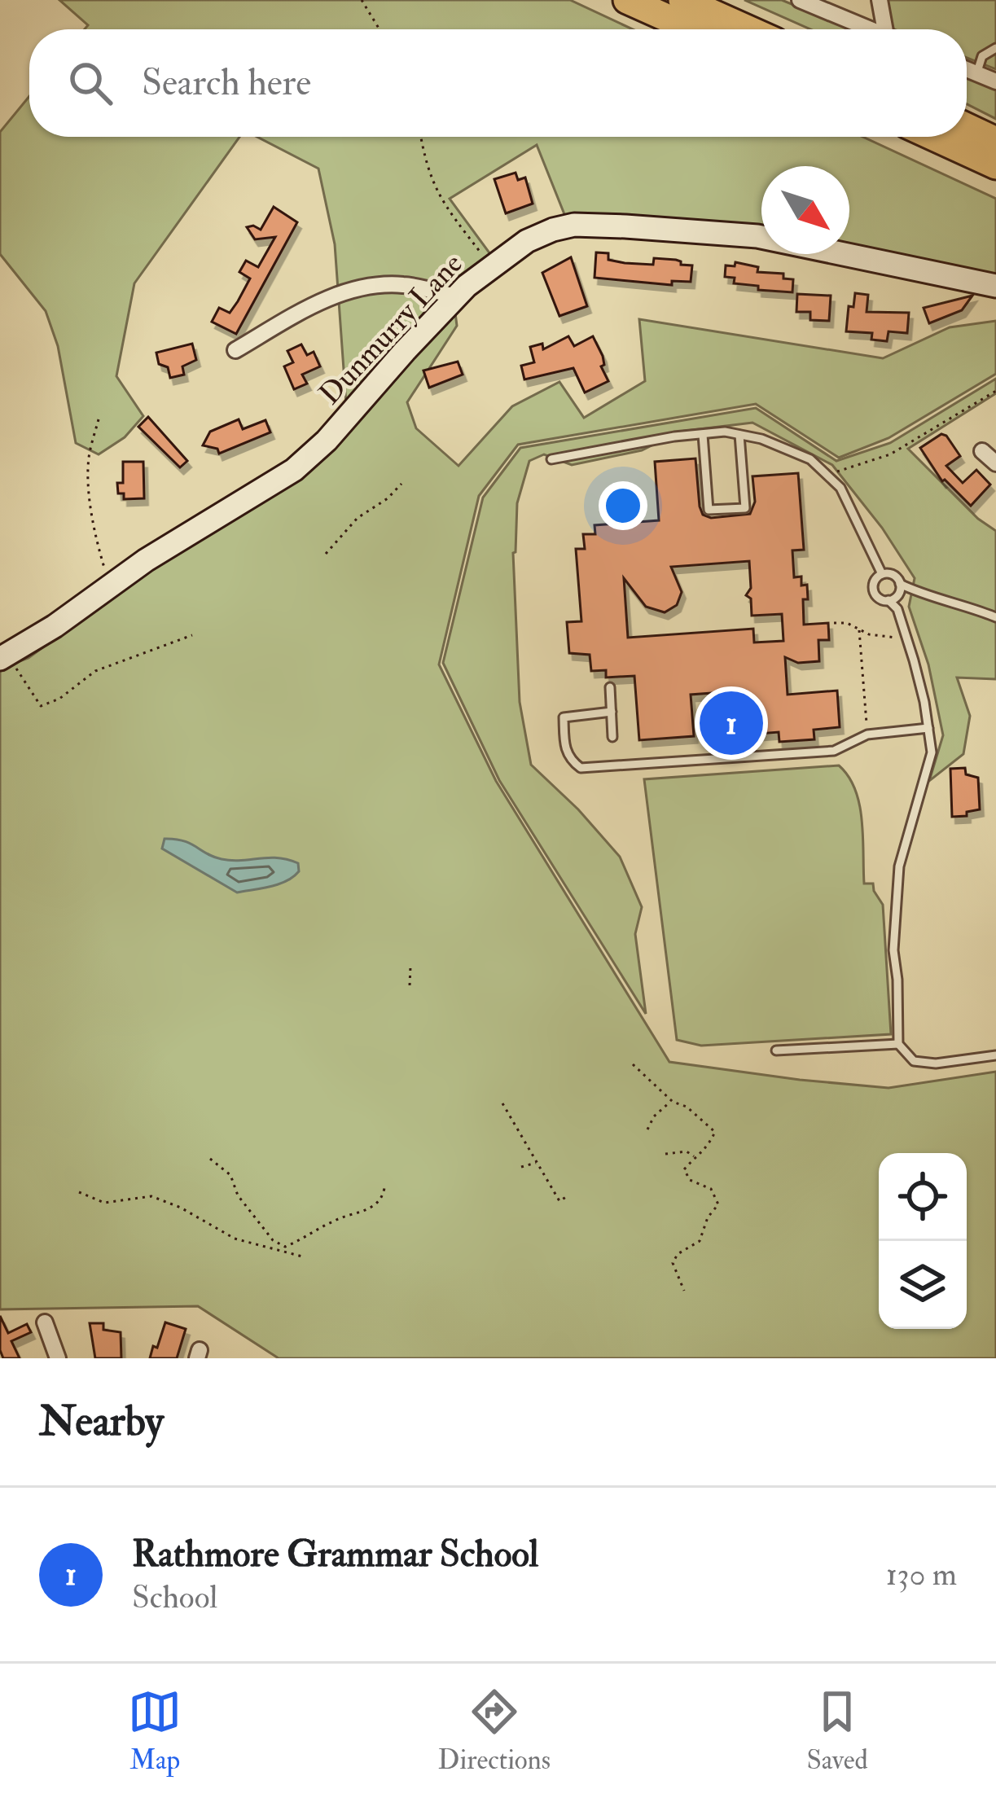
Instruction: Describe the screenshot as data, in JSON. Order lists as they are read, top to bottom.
{
  "streets": {
    "street": ["Dunmurry Lane"]
  },
  "north": "bottom right",
  "page": {
    "search": "Search here",
    "pins": "1",
    "heading": "Nearby",
    "list": [
      {
        "mark": "1",
        "name": "Rathmore Grammar School",
        "note": "School",
        "value": "130 m"
      }
    ],
    "nav": ["Map", "Directions", "Saved"]
  }
}
